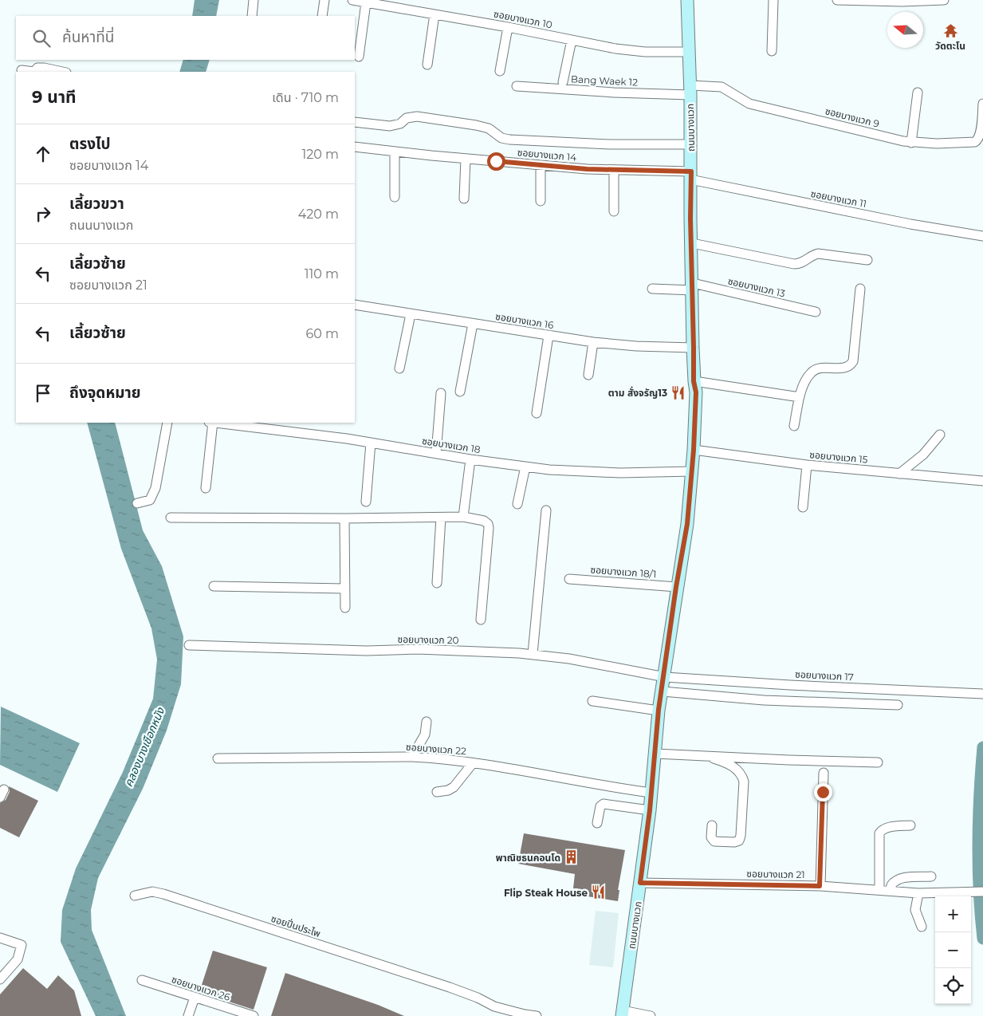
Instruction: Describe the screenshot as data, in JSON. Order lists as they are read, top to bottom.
{
  "streets": {
    "main road": ["ถนนบางแวก"],
    "street": [
      "ซอยบางแวก 10",
      "Bang Waek 12",
      "ซอยบางแวก 9",
      "ซอยบางแวก 14",
      "ซอยบางแวก 11",
      "ซอยบางแวก 13",
      "ซอยบางแวก 16",
      "ซอยบางแวก 18",
      "ซอยบางแวก 15",
      "ซอยบางแวก 18/1",
      "ซอยบางแวก 20",
      "ซอยบางแวก 17",
      "ซอยบางแวก 22",
      "ซอยบางแวก 21",
      "ซอยปิ่นประไพ",
      "ซอยบางแวก 26"
    ]
  },
  "crossings": [
    ["ซอยบางแวก 10", "ถนนบางแวก"],
    ["Bang Waek 12", "ซอยบางแวก 9"],
    ["Bang Waek 12", "ถนนบางแวก"],
    ["ซอยบางแวก 9", "ถนนบางแวก"],
    ["ถนนบางแวก", "ซอยบางแวก 14"],
    ["ถนนบางแวก", "ซอยบางแวก 11"],
    ["ถนนบางแวก", "ซอยบางแวก 13"],
    ["ถนนบางแวก", "ซอยบางแวก 16"],
    ["ถนนบางแวก", "ซอยบางแวก 18"],
    ["ถนนบางแวก", "ซอยบางแวก 15"],
    ["ถนนบางแวก", "ซอยบางแวก 18/1"],
    ["ถนนบางแวก", "ซอยบางแวก 20"],
    ["ถนนบางแวก", "ซอยบางแวก 17"],
    ["ถนนบางแวก", "ซอยบางแวก 22"],
    ["ถนนบางแวก", "ซอยบางแวก 21"],
    ["ซอยบางแวก 14", "ซอยบางแวก 11"],
    ["ซอยบางแวก 20", "ซอยบางแวก 17"]
  ],
  "water": ["คลองบางเชือกหนัง"],
  "places": {
    "temple": ["วัดตะโน"],
    "restaurant": ["ตาม สั่งจรัญ13", "Flip Steak House"],
    "building": ["พาณิชธนคอนโด"]
  },
  "north": "left",
  "page": {
    "search": "ค้นหาที่นี่",
    "heading": ["9 นาที", "เดิน · 710 m"],
    "list": [
      ["ตรงไป", "ซอยบางแวก 14", "120 m"],
      ["เลี้ยวขวา", "ถนนบางแวก", "420 m"],
      ["เลี้ยวซ้าย", "ซอยบางแวก 21", "110 m"],
      ["เลี้ยวซ้าย", "60 m"],
      "ถึงจุดหมาย"
    ],
    "map_buttons": ["+", "−"]
  }
}
